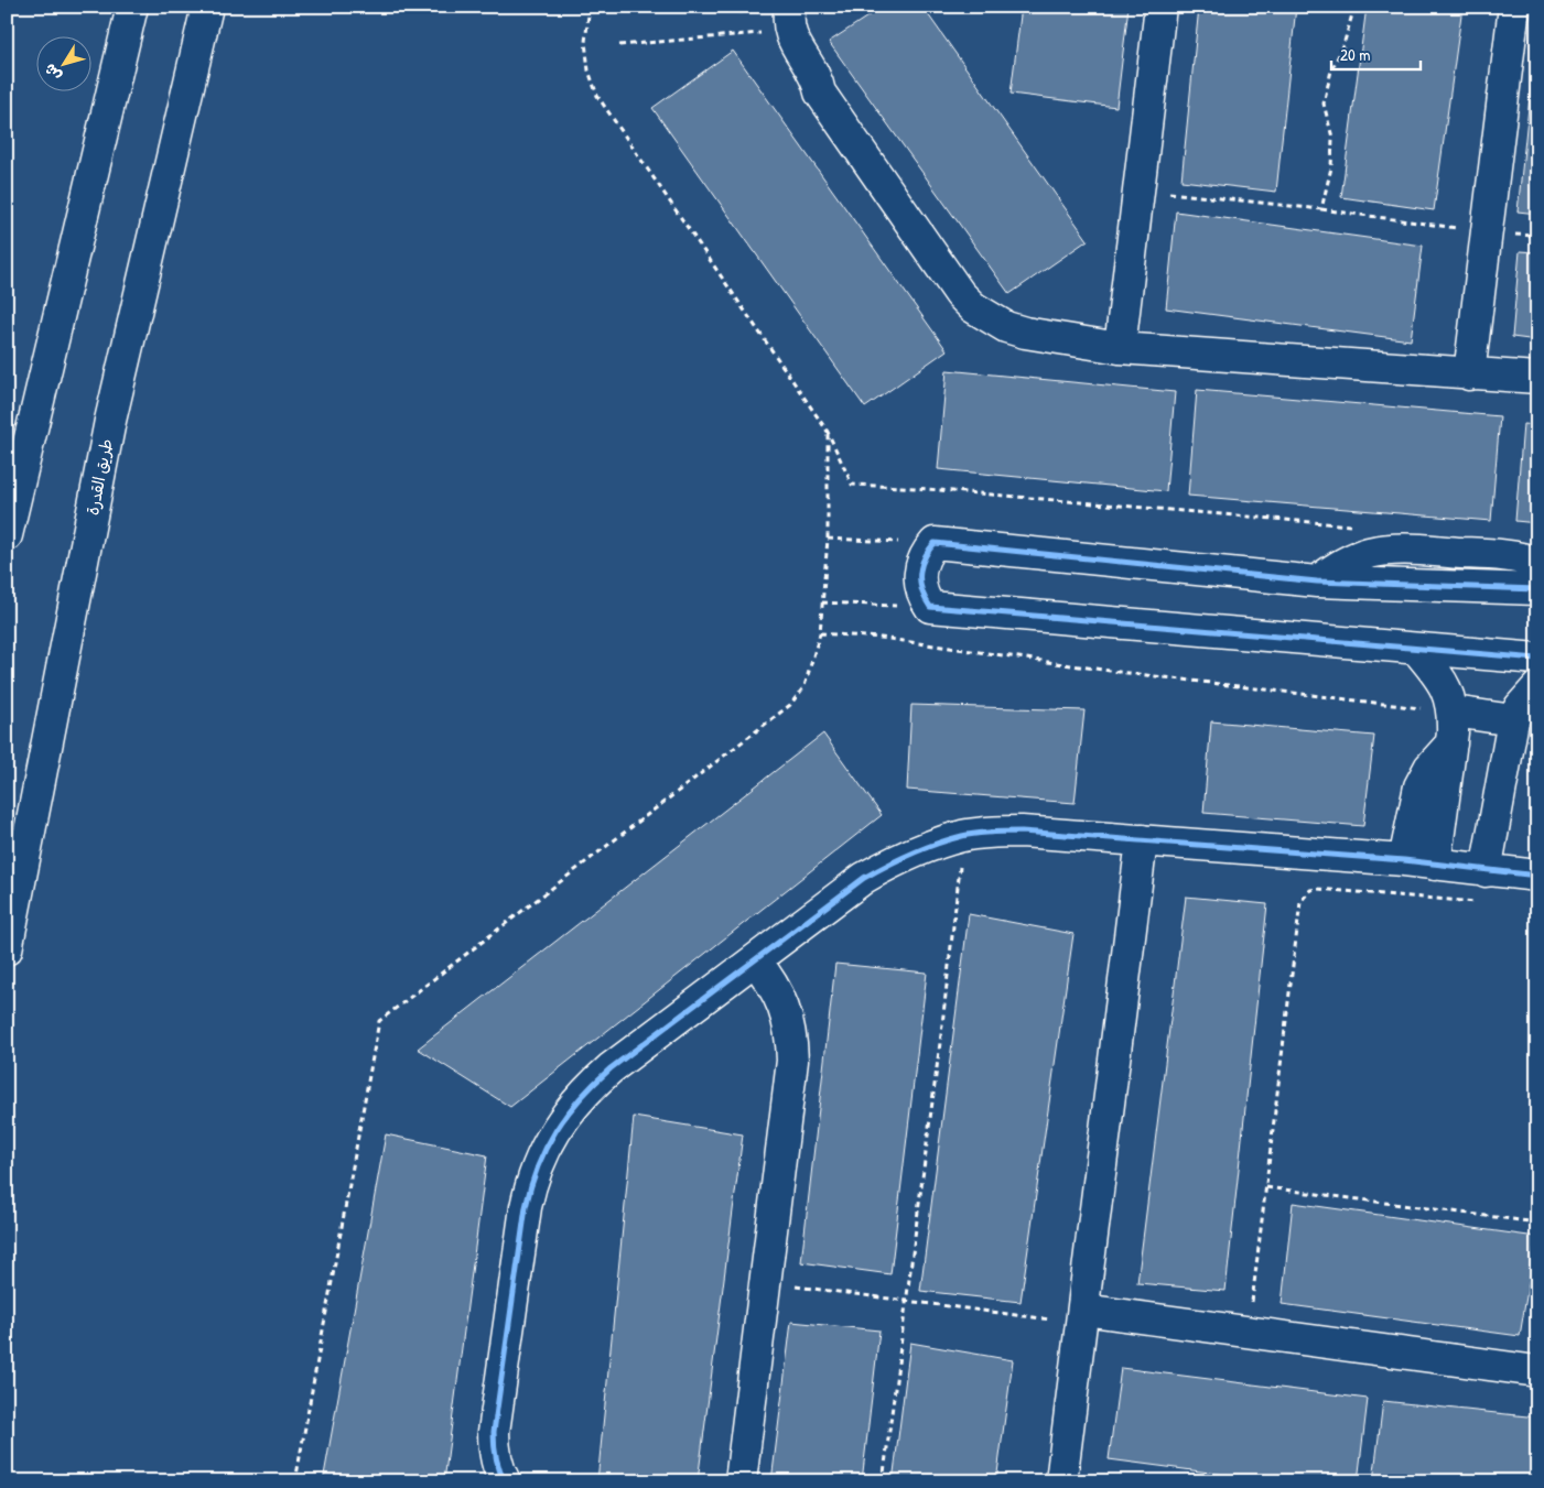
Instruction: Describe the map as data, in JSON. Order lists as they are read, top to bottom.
{
  "streets": {
    "street": ["طريق القدرة"]
  },
  "scale_bar": "20 m",
  "north": "bottom left"
}
